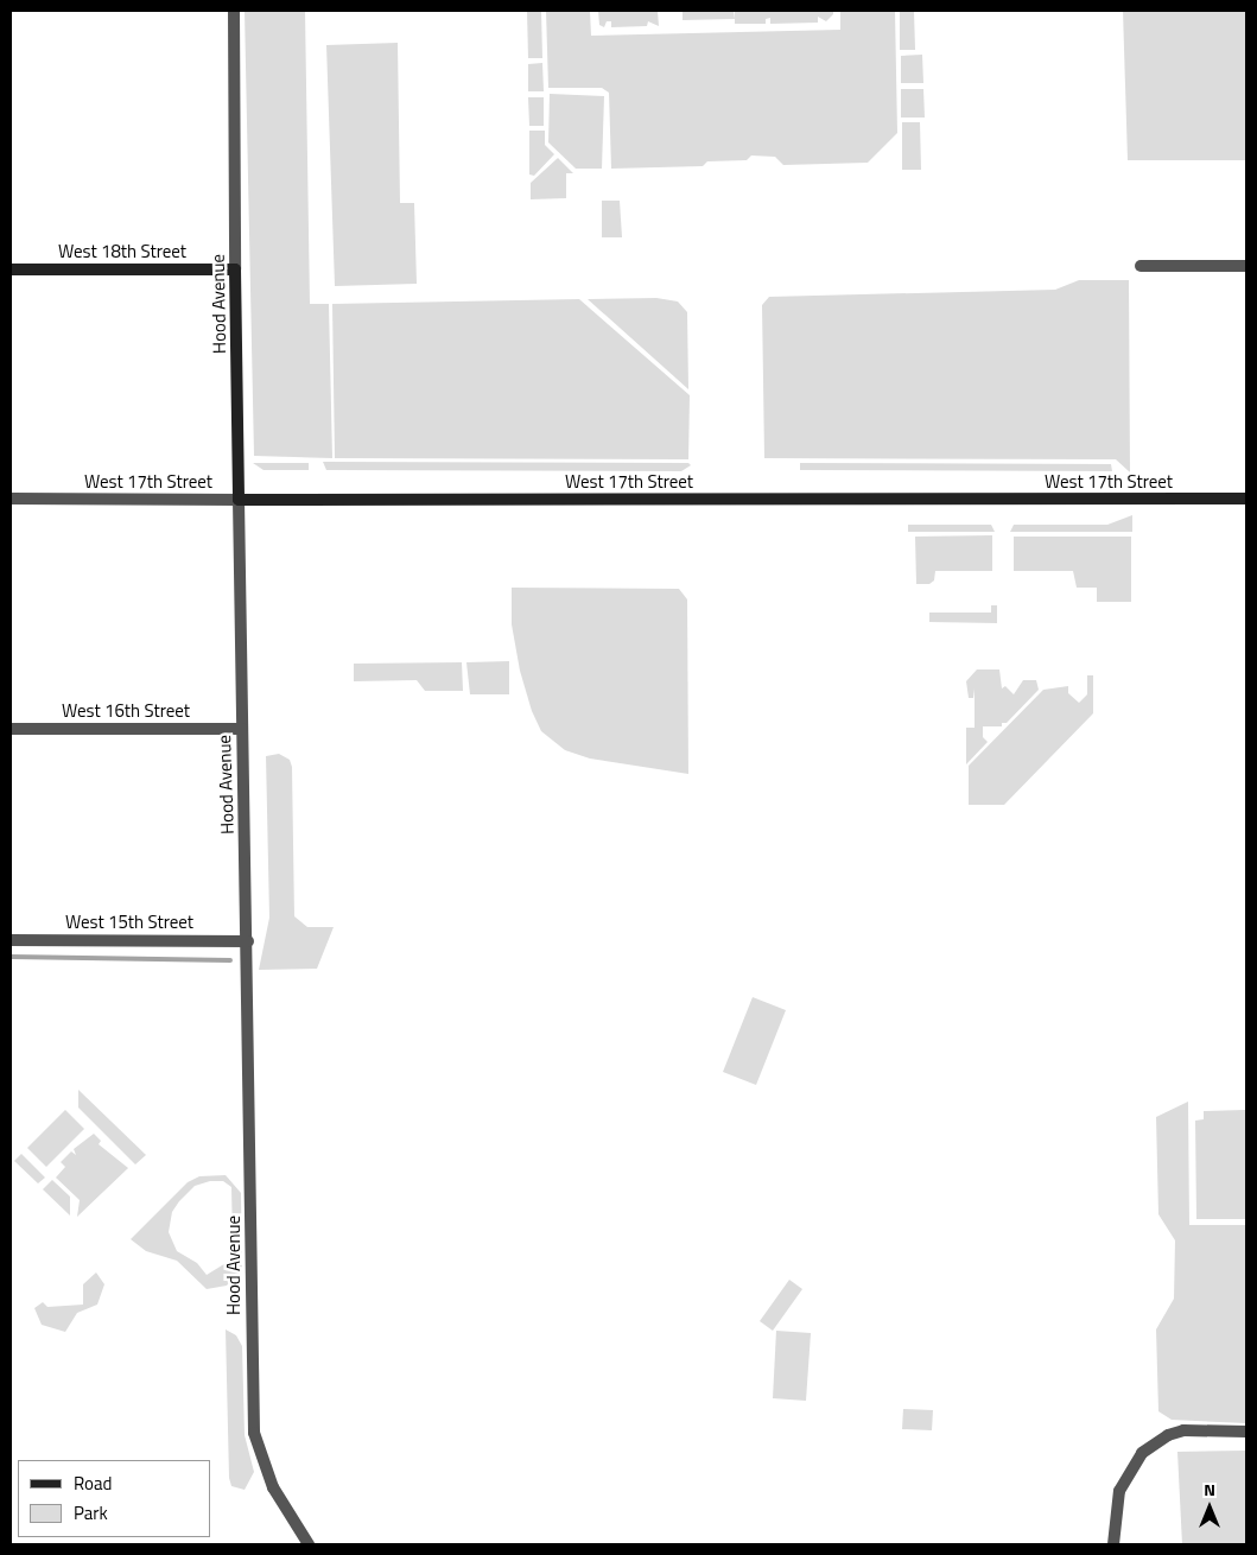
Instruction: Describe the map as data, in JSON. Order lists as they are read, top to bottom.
{
  "streets": {
    "street": [
      "West 18th Street",
      "Hood Avenue",
      "West 17th Street",
      "West 16th Street",
      "West 15th Street"
    ]
  },
  "crossings": [
    ["West 18th Street", "Hood Avenue"],
    ["Hood Avenue", "West 17th Street"],
    ["Hood Avenue", "West 16th Street"],
    ["Hood Avenue", "West 15th Street"]
  ],
  "legend": ["Road", "Park"],
  "north": "top"
}
